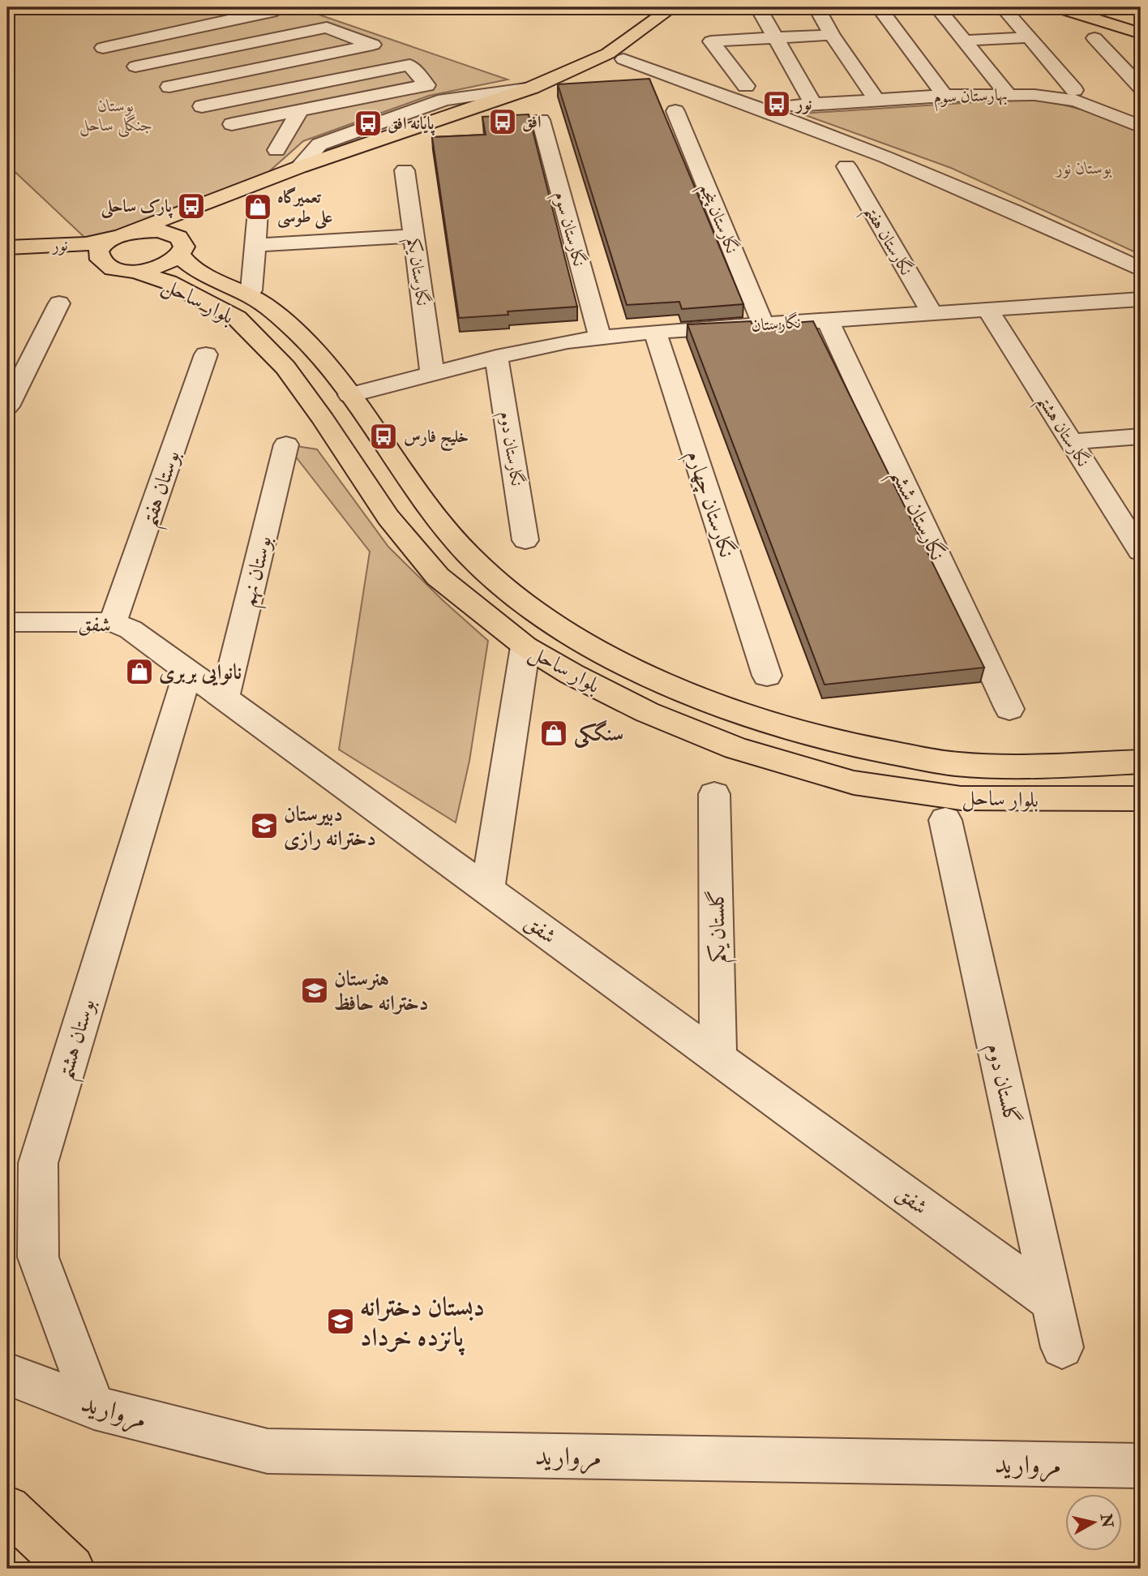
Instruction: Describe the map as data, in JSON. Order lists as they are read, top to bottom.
{
  "streets": {
    "main road": ["نور", "بلوار ساحل"],
    "street": [
      "بهارستان سوم",
      "نگارستان پنجم",
      "نگارستان سوم",
      "نگارستان هفتم",
      "نگارستان یکم",
      "نگارستان",
      "نگارستان هشتم",
      "نگارستان دوم",
      "بوستان هفتم",
      "نگارستان چهارم",
      "نگارستان ششم",
      "بوستان نهم",
      "شفق",
      "گلستان یکم",
      "بوستان هشتم",
      "گلستان دوم",
      "مروارید"
    ]
  },
  "crossings": [
    ["نگارستان پنجم", "نگارستان"],
    ["نگارستان سوم", "نگارستان"],
    ["نگارستان هفتم", "نگارستان"],
    ["نور", "بلوار ساحل"],
    ["نگارستان یکم", "نگارستان"],
    ["بلوار ساحل", "نگارستان"],
    ["نگارستان", "نگارستان هشتم"],
    ["نگارستان", "نگارستان دوم"],
    ["نگارستان", "نگارستان چهارم"],
    ["نگارستان", "نگارستان ششم"],
    ["بوستان هفتم", "شفق"],
    ["بوستان نهم", "شفق"],
    ["شفق", "گلستان یکم"],
    ["شفق", "بوستان هشتم"],
    ["شفق", "گلستان دوم"],
    ["بوستان هشتم", "مروارید"]
  ],
  "parks": ["بوستان جنگلی ساحل", "بوستان نور"],
  "places": {
    "bus stop": [
      "نور",
      "افق",
      "پایانه افق",
      "پارک ساحلی",
      "خلیج فارس"
    ],
    "shop": ["تعمیرگاه علی طوسی", "نانوایی بربری", "سنگکی"],
    "school or university": ["دبیرستان دخترانه رازی", "هنرستان دخترانه حافظ", "دبستان دخترانه پانزده خرداد"]
  },
  "north": "right"
}
